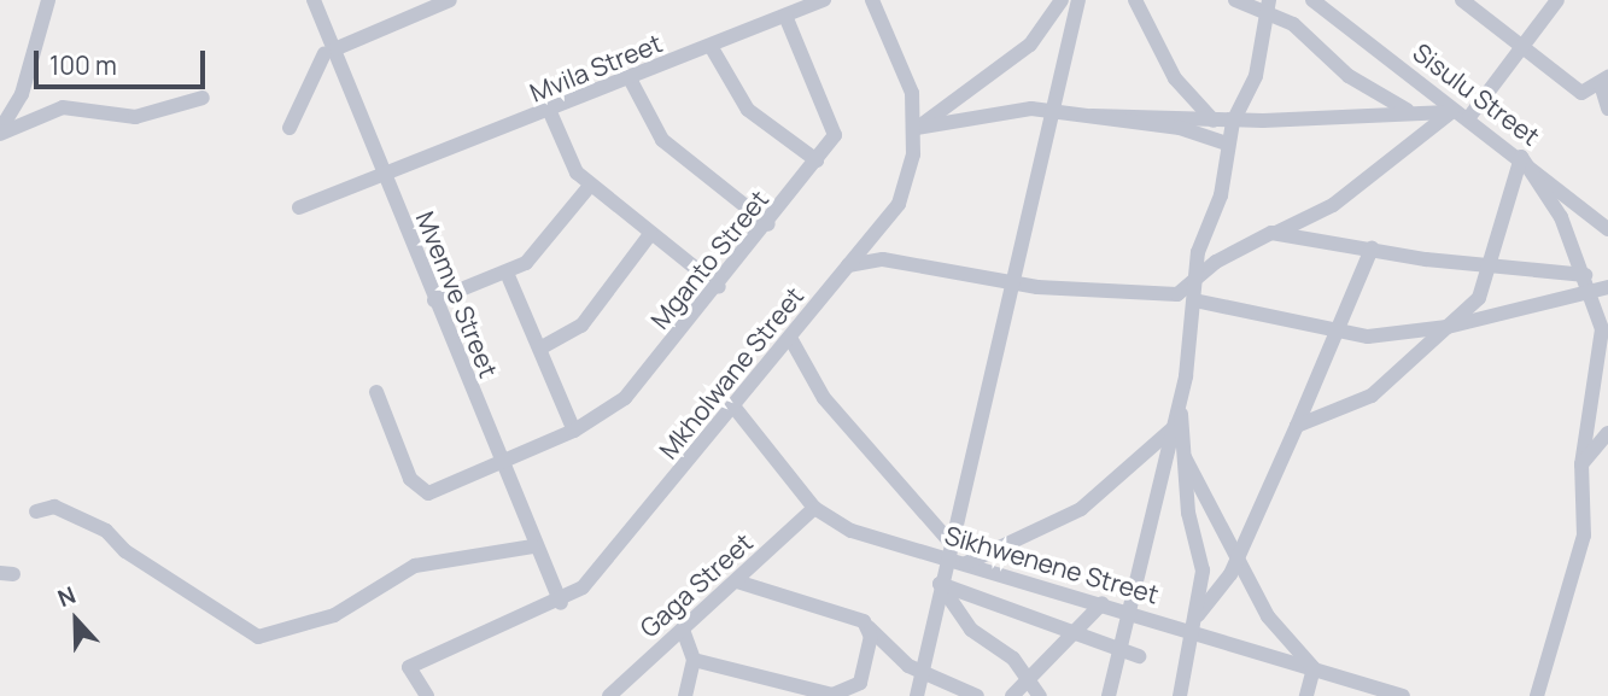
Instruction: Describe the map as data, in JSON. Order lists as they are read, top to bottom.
{
  "streets": {
    "street": [
      "Mvila Street",
      "Sisulu Street",
      "Mganto Street",
      "Mvemve Street",
      "Mkholwane Street",
      "Sikhwenene Street",
      "Gaga Street"
    ]
  },
  "crossings": [
    ["Mvila Street", "Mganto Street"],
    ["Mvila Street", "Mvemve Street"],
    ["Mganto Street", "Mvemve Street"],
    ["Mvemve Street", "Mkholwane Street"],
    ["Mkholwane Street", "Sikhwenene Street"],
    ["Sikhwenene Street", "Gaga Street"]
  ],
  "scale_bar": "100 m",
  "north": "top"
}
